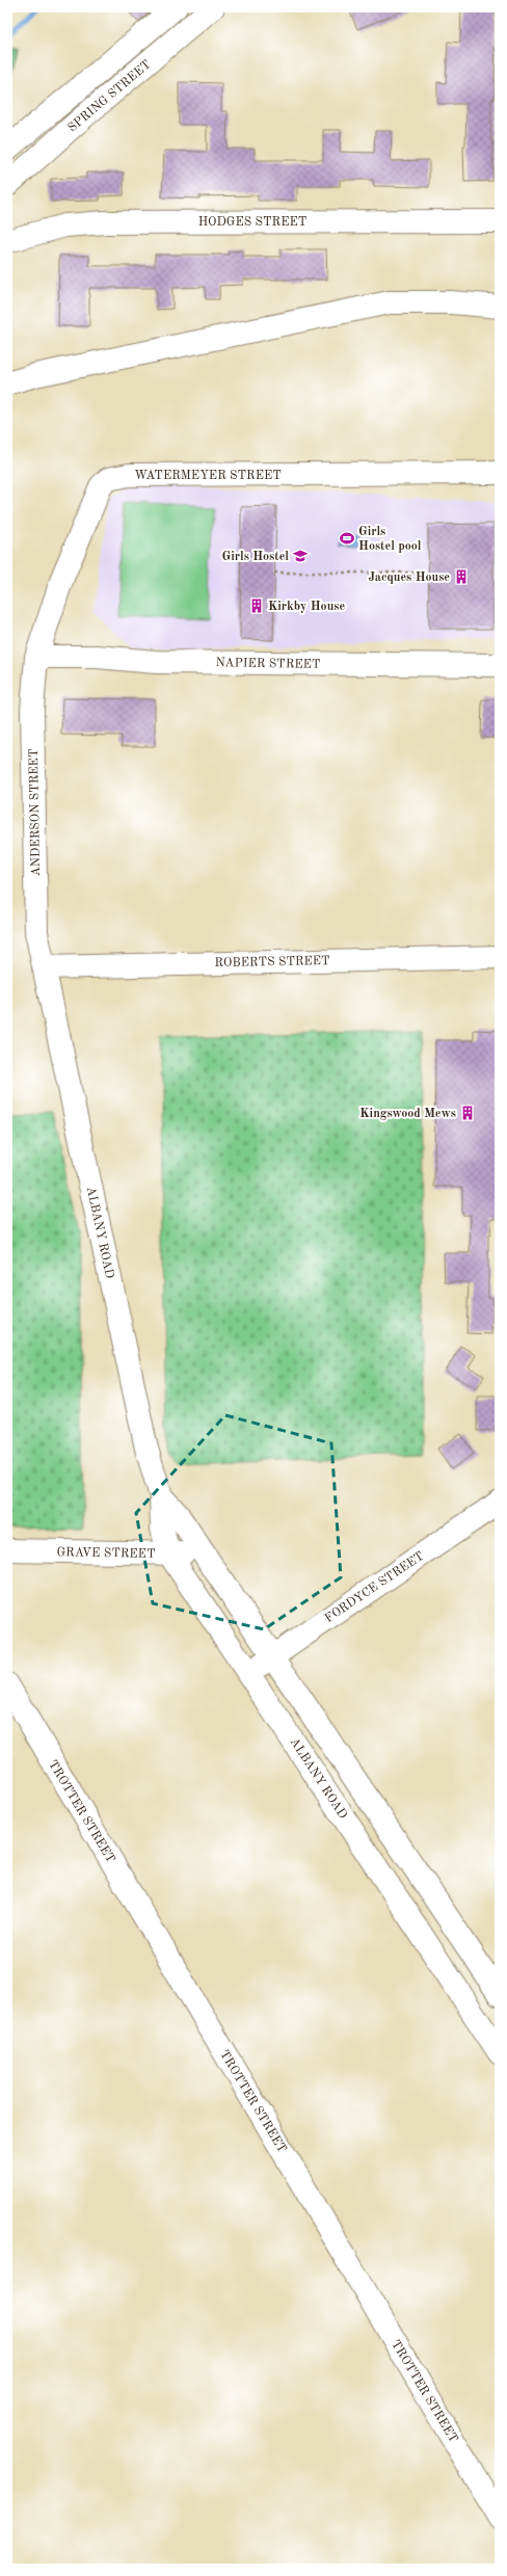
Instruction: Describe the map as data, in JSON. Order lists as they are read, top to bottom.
{
  "streets": {
    "street": [
      "SPRING STREET",
      "HODGES STREET",
      "WATERMEYER STREET",
      "NAPIER STREET",
      "ANDERSON STREET",
      "ROBERTS STREET",
      "ALBANY ROAD",
      "GRAVE STREET",
      "FORDYCE STREET",
      "TROTTER STREET"
    ]
  },
  "crossings": [
    ["WATERMEYER STREET", "NAPIER STREET"],
    ["WATERMEYER STREET", "ANDERSON STREET"],
    ["NAPIER STREET", "ANDERSON STREET"],
    ["ANDERSON STREET", "ROBERTS STREET"],
    ["ANDERSON STREET", "ALBANY ROAD"],
    ["ROBERTS STREET", "ALBANY ROAD"],
    ["ALBANY ROAD", "GRAVE STREET"],
    ["ALBANY ROAD", "FORDYCE STREET"]
  ],
  "places": {
    "sports": ["Girls Hostel pool"],
    "school or university": ["Girls Hostel"],
    "building": ["Jacques House", "Kirkby House", "Kingswood Mews"]
  }
}
